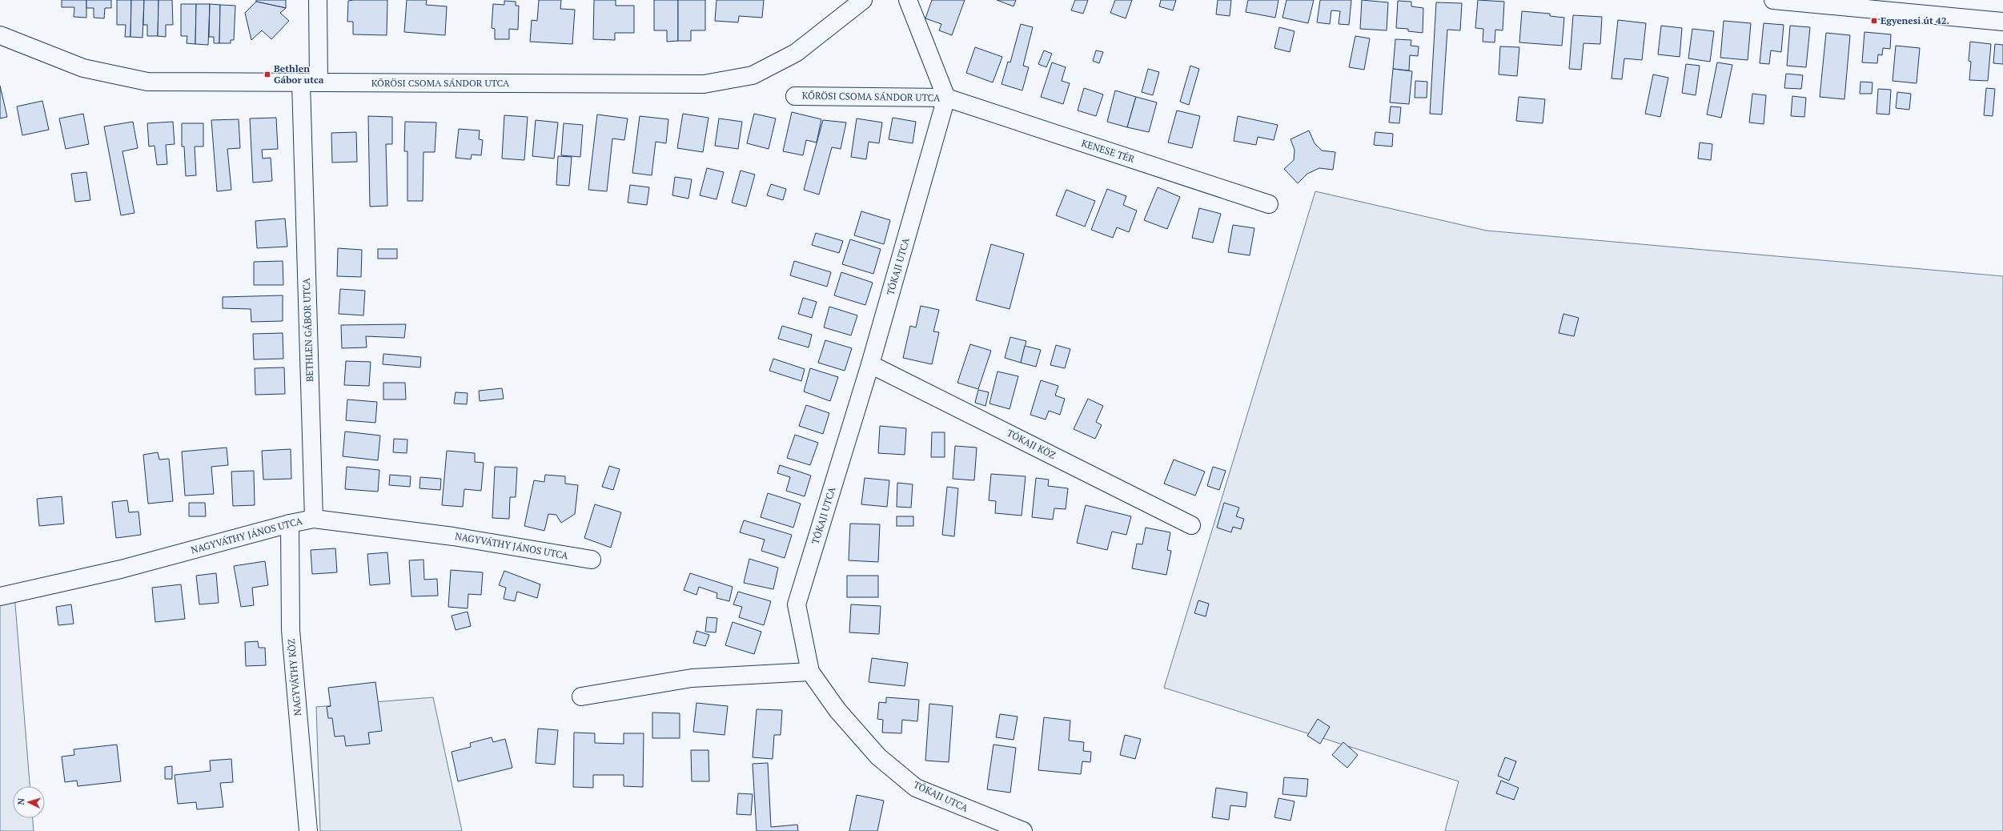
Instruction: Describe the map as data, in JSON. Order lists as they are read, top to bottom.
{
  "streets": {
    "street": [
      "KŐRÖSI CSOMA SÁNDOR UTCA",
      "KENESE TÉR",
      "TÓKAJI UTCA",
      "BETHLEN GÁBOR UTCA",
      "TÓKAJI KÖZ",
      "NAGYVÁTHY JÁNOS UTCA",
      "NAGYVÁTHY KÖZ"
    ]
  },
  "crossings": [
    ["KŐRÖSI CSOMA SÁNDOR UTCA", "KENESE TÉR"],
    ["KŐRÖSI CSOMA SÁNDOR UTCA", "TÓKAJI UTCA"],
    ["KŐRÖSI CSOMA SÁNDOR UTCA", "BETHLEN GÁBOR UTCA"],
    ["KENESE TÉR", "TÓKAJI UTCA"],
    ["TÓKAJI UTCA", "TÓKAJI KÖZ"],
    ["BETHLEN GÁBOR UTCA", "NAGYVÁTHY JÁNOS UTCA"],
    ["NAGYVÁTHY JÁNOS UTCA", "NAGYVÁTHY KÖZ"]
  ],
  "places": {
    "transit": ["Egyenesi út 42.", "Bethlen Gábor utca"]
  },
  "north": "left"
}
